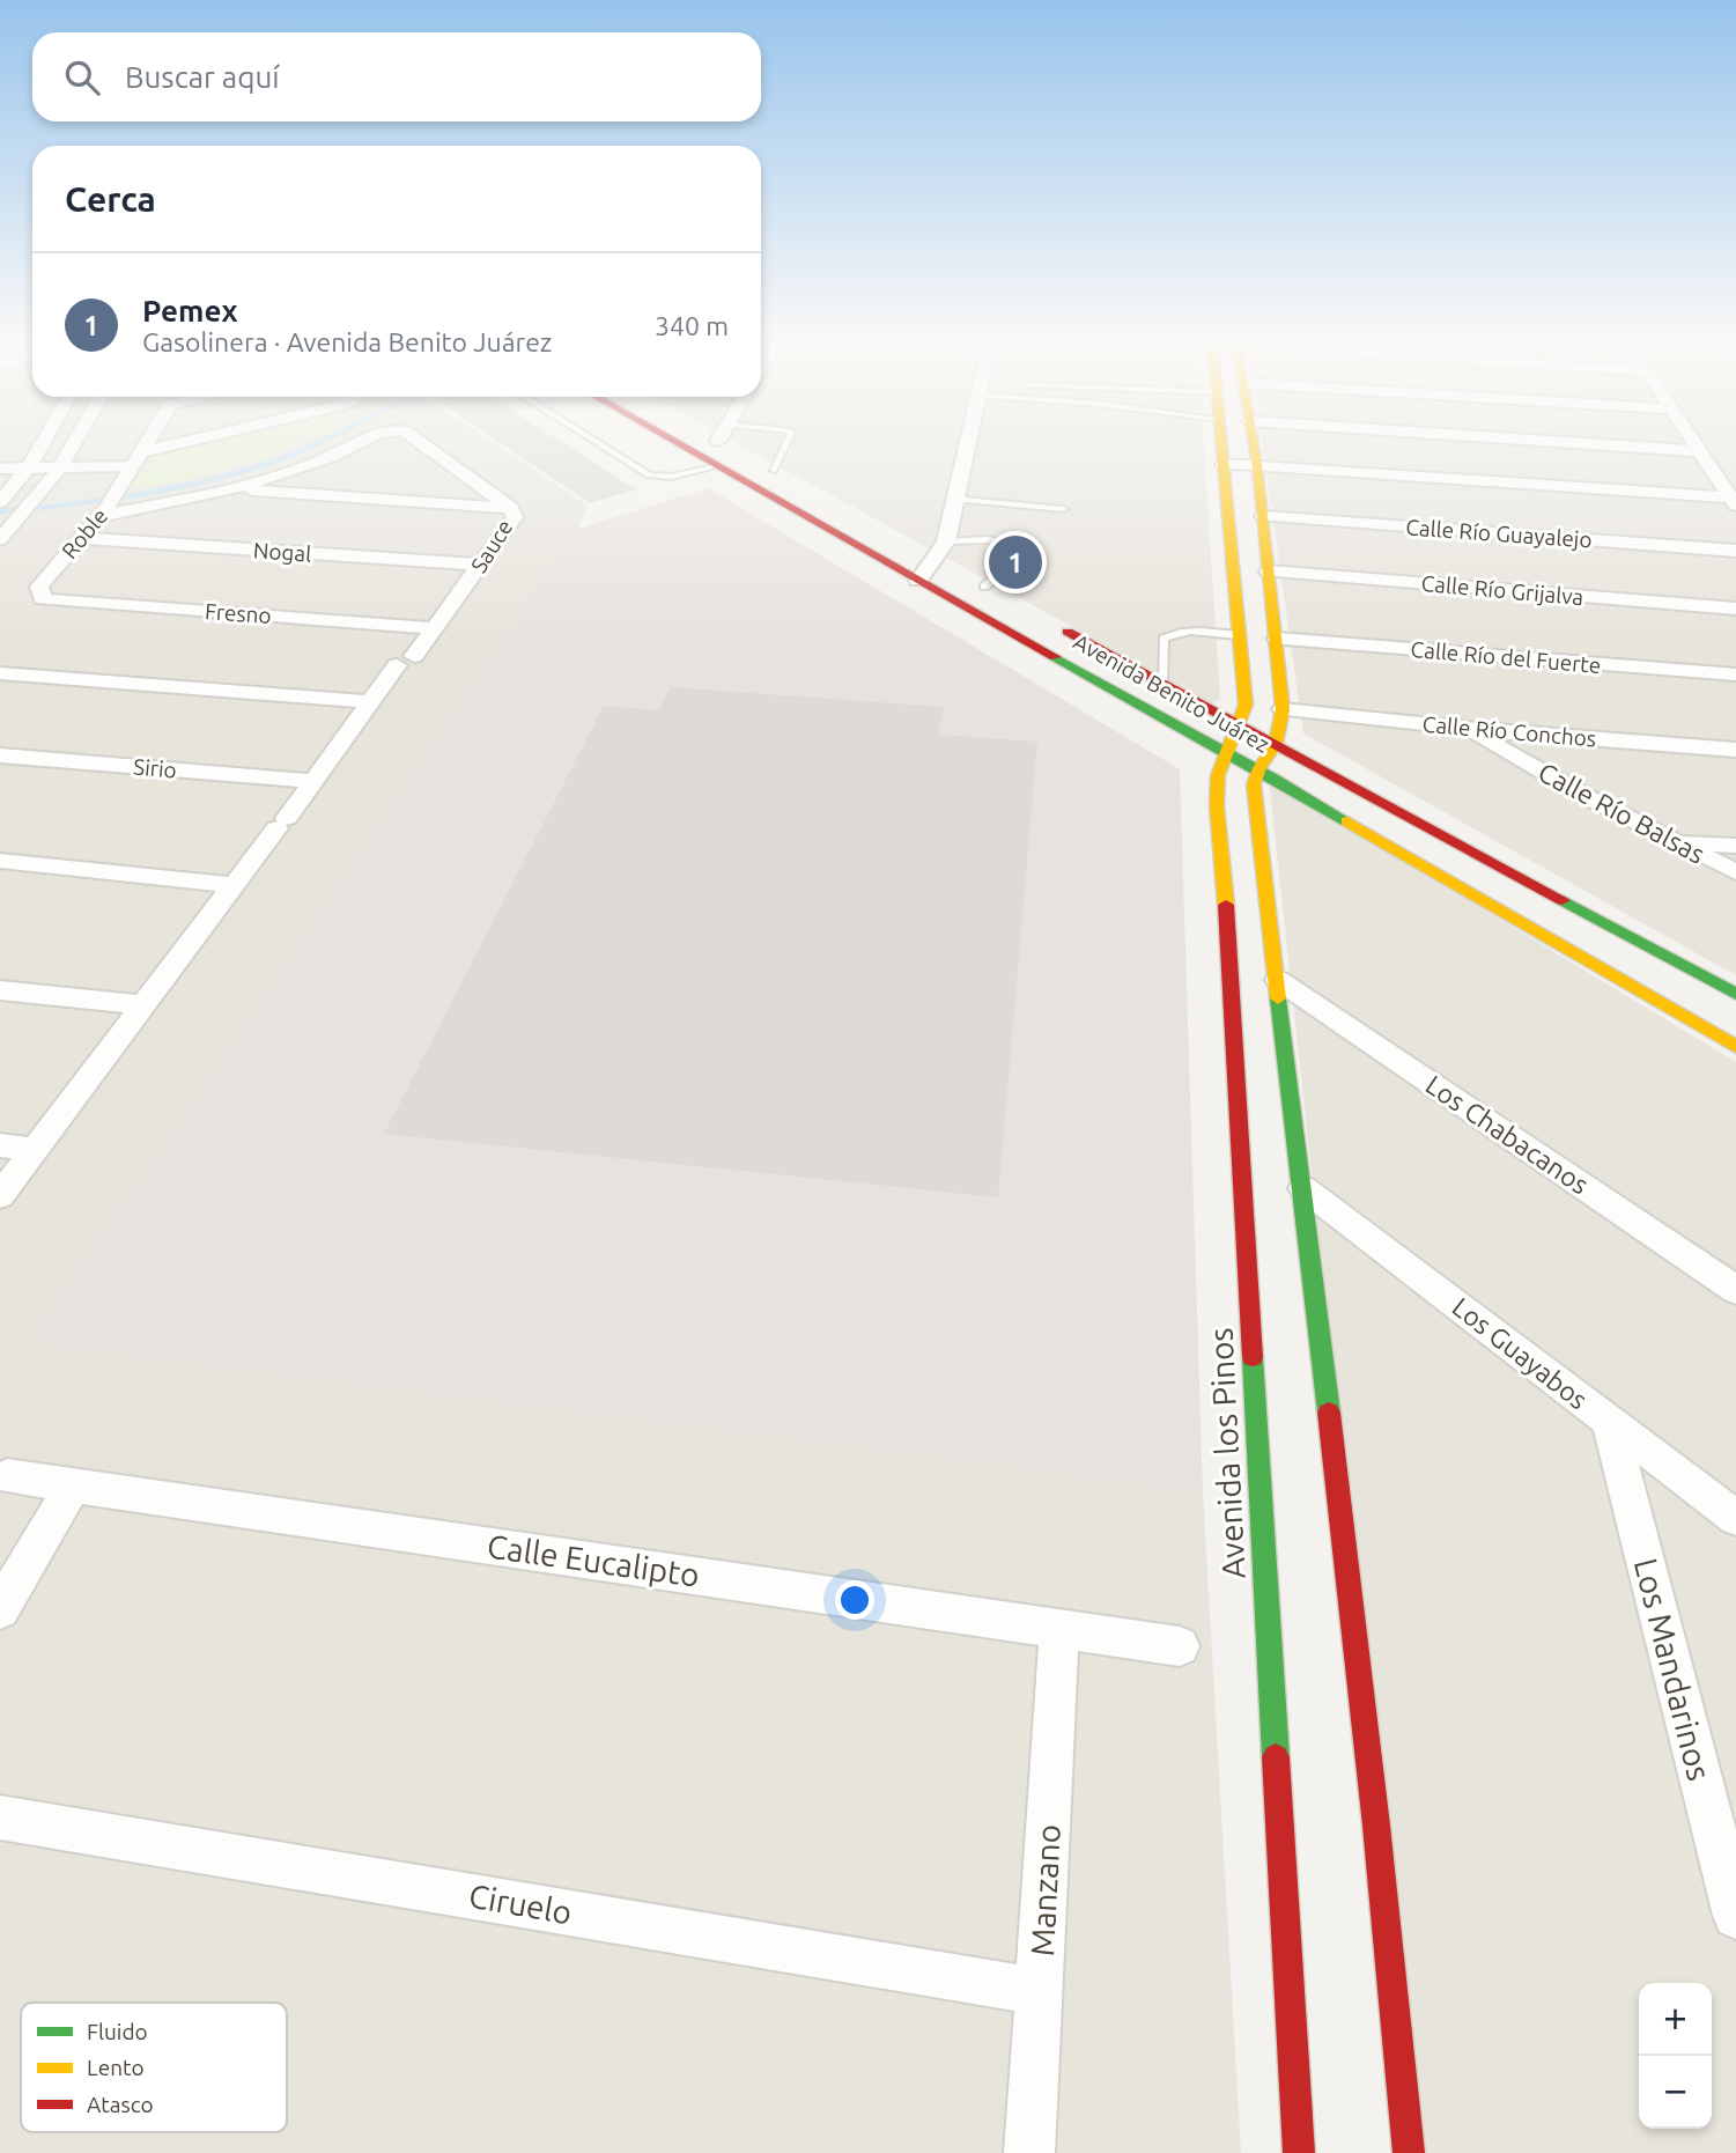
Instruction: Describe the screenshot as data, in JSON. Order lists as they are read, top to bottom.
{
  "streets": {
    "street": [
      "Roble",
      "Calle Río Guayalejo",
      "Sauce",
      "Nogal",
      "Calle Río Grijalva",
      "Fresno",
      "Calle Río del Fuerte",
      "Avenida Benito Juárez",
      "Calle Río Conchos",
      "Sirio",
      "Calle Río Balsas",
      "Los Chabacanos",
      "Los Guayabos",
      "Avenida los Pinos",
      "Calle Eucalipto",
      "Los Mandarinos",
      "Manzano",
      "Ciruelo"
    ]
  },
  "crossings": [
    ["Roble", "Nogal"],
    ["Roble", "Fresno"],
    ["Sauce", "Nogal"],
    ["Sauce", "Fresno"],
    ["Sauce", "Sirio"],
    ["Avenida Benito Juárez", "Avenida los Pinos"],
    ["Calle Río Conchos", "Calle Río Balsas"],
    ["Los Guayabos", "Los Mandarinos"],
    ["Calle Eucalipto", "Manzano"],
    ["Manzano", "Ciruelo"]
  ],
  "legend": ["Fluido", "Lento", "Atasco"],
  "page": {
    "search": "Buscar aquí",
    "heading": "Cerca",
    "list": [
      {
        "mark": "1",
        "name": "Pemex",
        "note": "Gasolinera · Avenida Benito Juárez",
        "value": "340 m"
      }
    ],
    "pins": "1",
    "map_buttons": ["+", "−"]
  }
}
